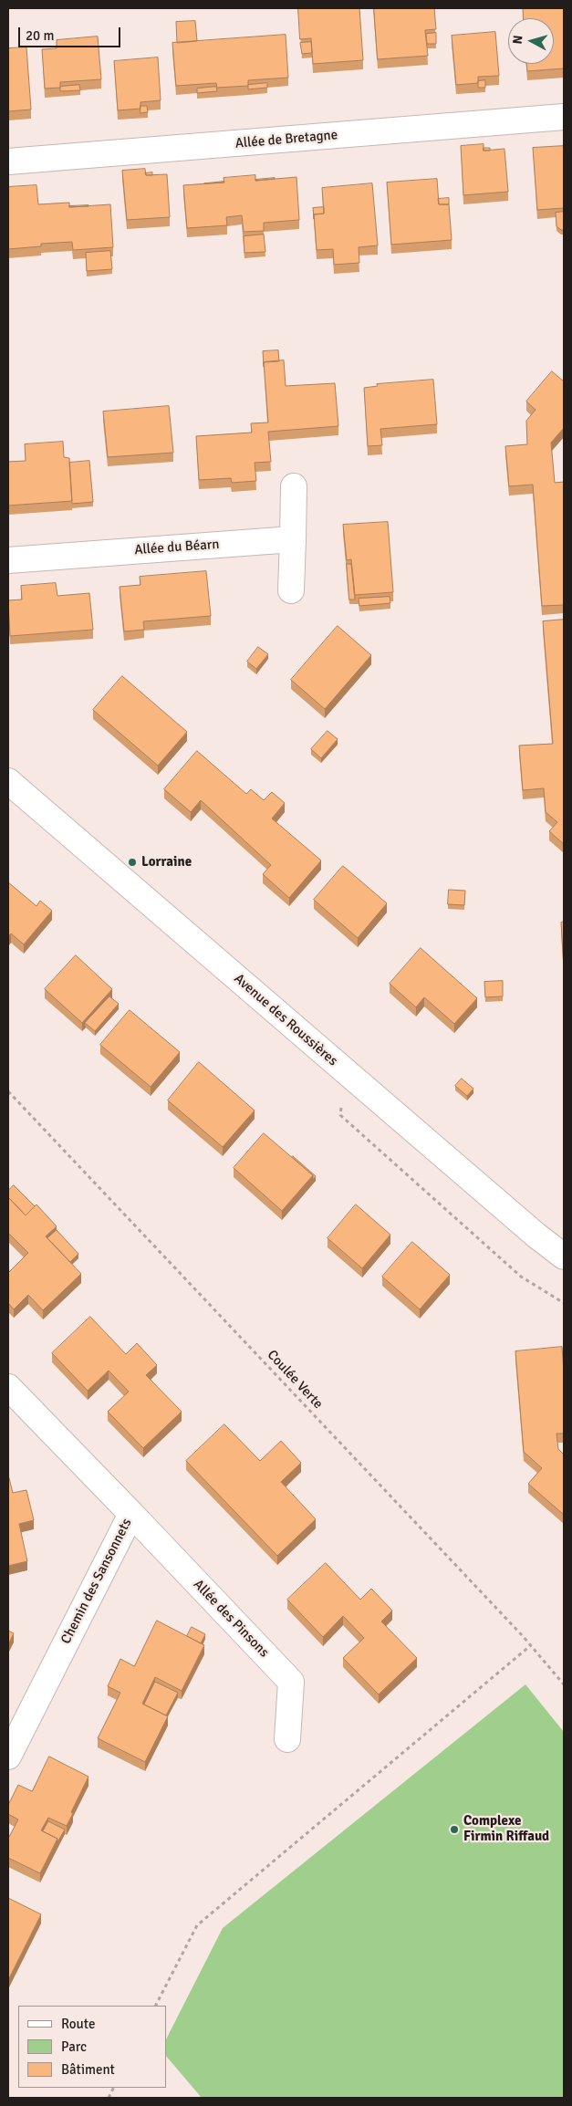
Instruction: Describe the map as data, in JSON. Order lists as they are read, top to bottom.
{
  "streets": {
    "street": [
      "Allée de Bretagne",
      "Allée du Béarn",
      "Avenue des Roussières",
      "Chemin des Sansonnets",
      "Allée des Pinsons"
    ],
    "path": ["Coulée Verte"]
  },
  "crossings": [
    ["Chemin des Sansonnets", "Allée des Pinsons"]
  ],
  "places": ["Lorraine", "Complexe Firmin Riffaud"],
  "legend": ["Route", "Parc", "Bâtiment"],
  "scale_bar": "20 m",
  "north": "left"
}
